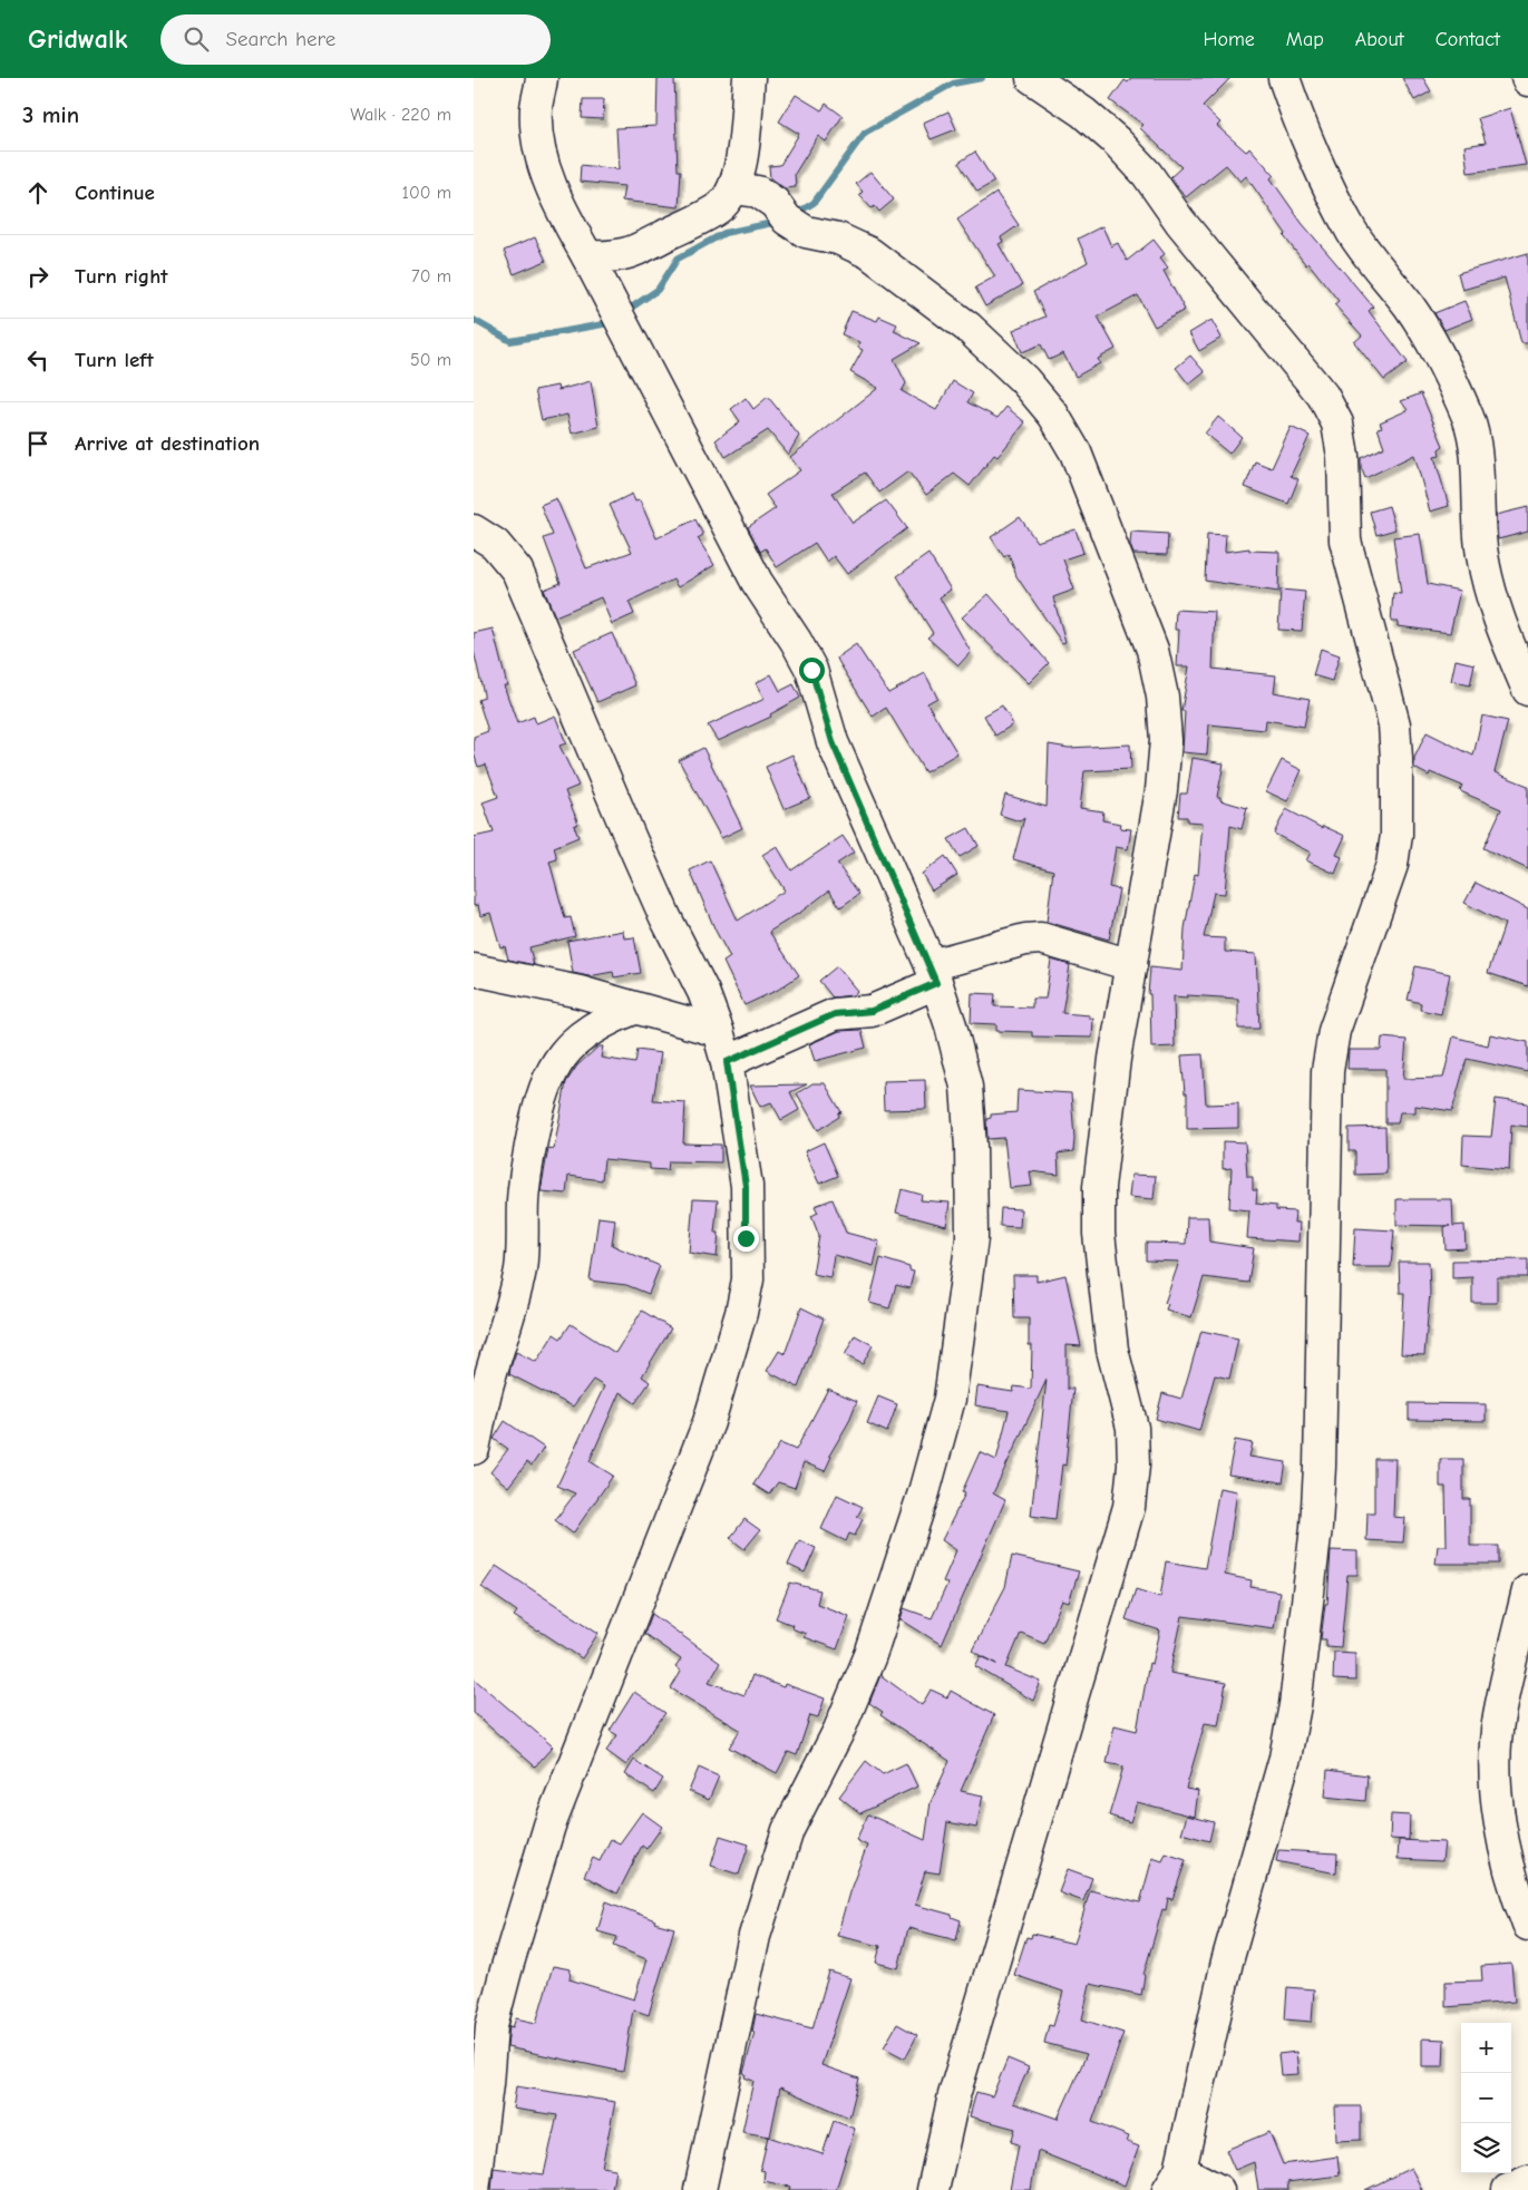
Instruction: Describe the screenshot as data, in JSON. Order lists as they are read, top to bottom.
{
  "page": {
    "header": "Gridwalk",
    "search": "Search here",
    "nav": [
      "Home",
      "Map",
      "About",
      "Contact"
    ],
    "heading": ["3 min", "Walk · 220 m"],
    "list": [
      ["Continue", "100 m"],
      ["Turn right", "70 m"],
      ["Turn left", "50 m"],
      "Arrive at destination"
    ],
    "map_buttons": ["+", "−"]
  }
}
